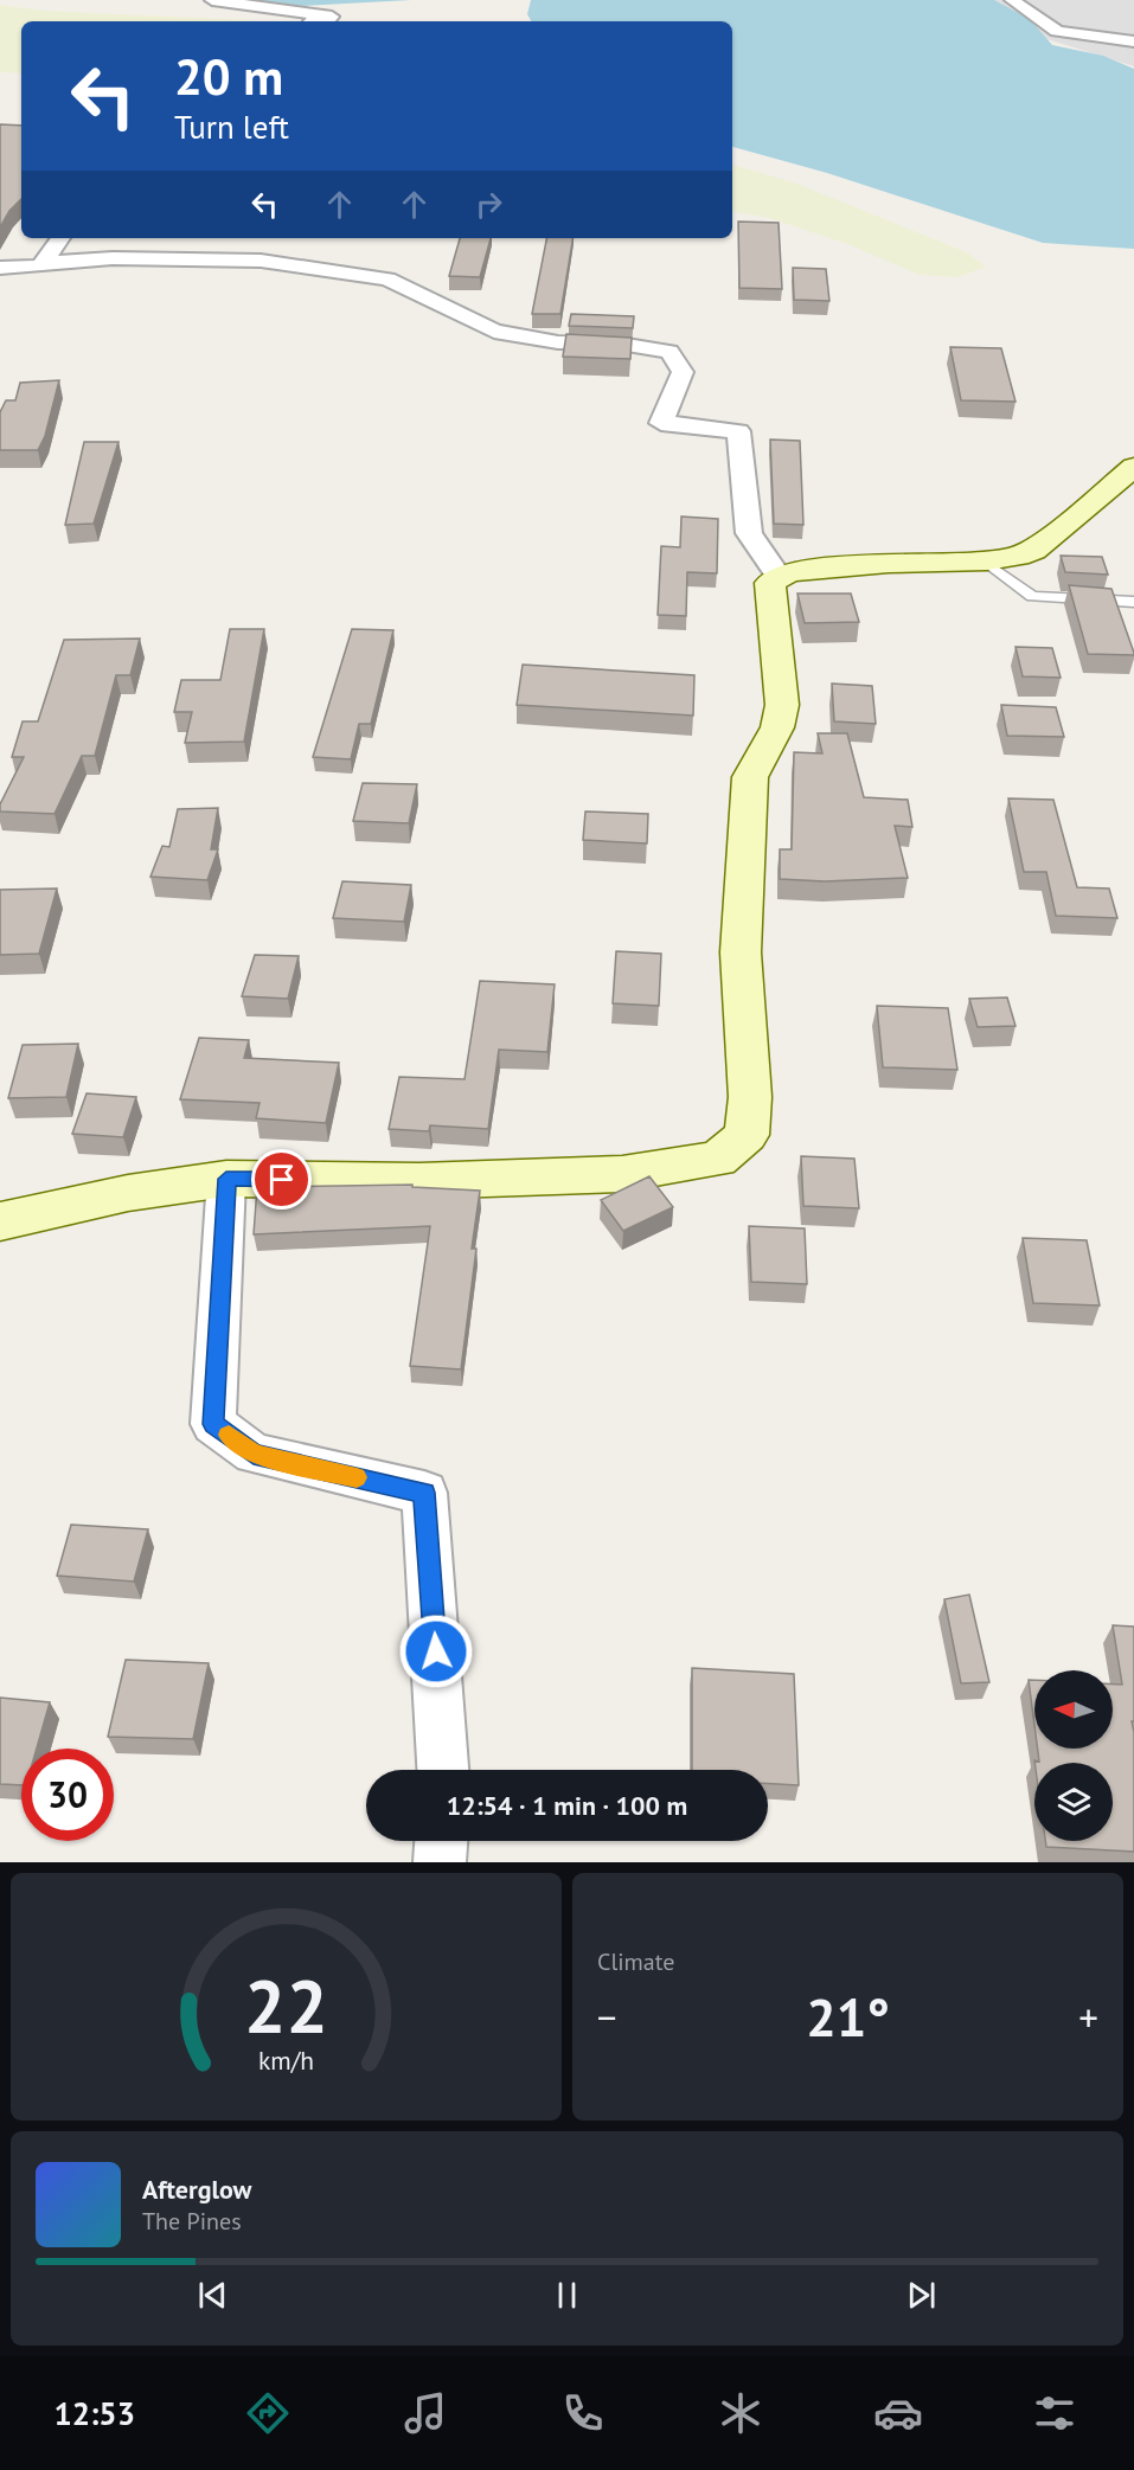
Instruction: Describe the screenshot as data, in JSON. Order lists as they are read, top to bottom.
{
  "north": "left",
  "page": {
    "turn": ["20 m", "Turn left"],
    "limit": "30",
    "trip": "12:54 · 1 min · 100 m",
    "tile": "Climate",
    "heat": ["−", "21°", "+"],
    "song": ["Afterglow", "The Pines"],
    "tabs": "12:53",
    "gauge": ["22", "km/h"]
  }
}
